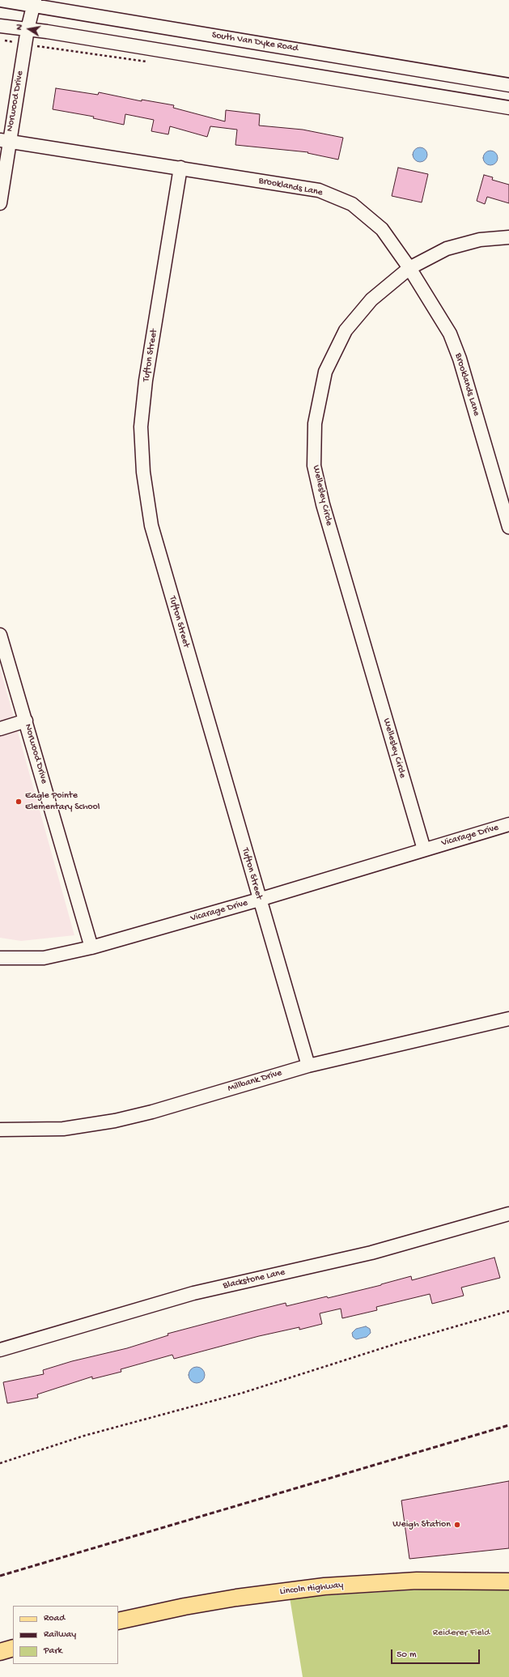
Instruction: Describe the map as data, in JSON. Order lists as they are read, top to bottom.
{
  "streets": {
    "main road": ["Lincoln Highway"],
    "street": [
      "South Van Dyke Road",
      "Norwood Drive",
      "Brooklands Lane",
      "Tufton Street",
      "Wellesley Circle",
      "Vicarage Drive",
      "Millbank Drive",
      "Blackstone Lane"
    ]
  },
  "crossings": [
    ["South Van Dyke Road", "Norwood Drive"],
    ["Norwood Drive", "Brooklands Lane"],
    ["Norwood Drive", "Vicarage Drive"],
    ["Brooklands Lane", "Tufton Street"],
    ["Brooklands Lane", "Wellesley Circle"],
    ["Tufton Street", "Vicarage Drive"],
    ["Tufton Street", "Millbank Drive"],
    ["Wellesley Circle", "Vicarage Drive"]
  ],
  "parks": ["Reiderer Field"],
  "places": ["Eagle Pointe Elementary School", "Weigh Station"],
  "legend": ["Road", "Railway", "Park"],
  "scale_bar": "50 m",
  "north": "left"
}
